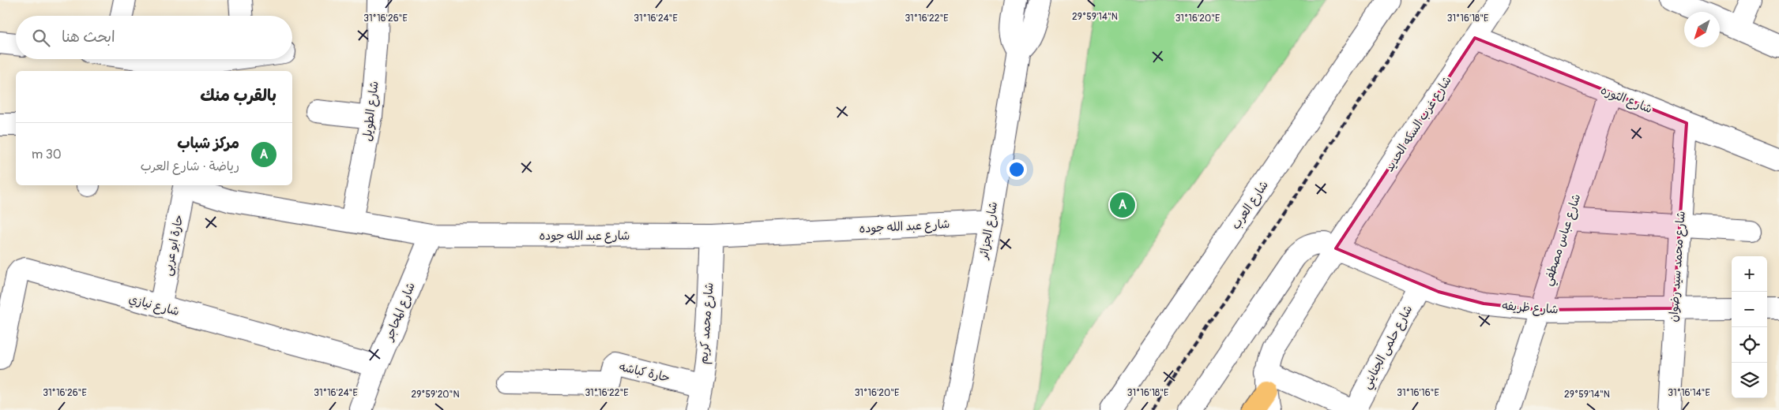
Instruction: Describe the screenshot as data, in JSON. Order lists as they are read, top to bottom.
{
  "streets": {
    "street": [
      "شارع الثوره",
      "شارع الطويل",
      "شارع غرب السكه الحديد",
      "شارع العرب",
      "شارع عبد الله جوده",
      "شارع الجزائر",
      "شارع عباس مصطفي",
      "حارة ابو عربى",
      "شارع محمد سيد رضوان",
      "شارع نيازي",
      "شارع ظريفه",
      "شارع المحاجر",
      "شارع محمد كريم",
      "شارع حلمى الجنايني",
      "حارة كباشه"
    ]
  },
  "crossings": [
    ["شارع الثوره", "شارع غرب السكه الحديد"],
    ["شارع الثوره", "شارع عباس مصطفي"],
    ["شارع الثوره", "شارع محمد سيد رضوان"],
    ["شارع الطويل", "شارع عبد الله جوده"],
    ["شارع غرب السكه الحديد", "شارع ظريفه"],
    ["شارع عبد الله جوده", "شارع الجزائر"],
    ["شارع عبد الله جوده", "شارع المحاجر"],
    ["شارع عبد الله جوده", "شارع محمد كريم"],
    ["شارع عباس مصطفي", "شارع ظريفه"],
    ["حارة ابو عربى", "شارع نيازي"],
    ["شارع محمد سيد رضوان", "شارع ظريفه"],
    ["شارع نيازي", "شارع المحاجر"],
    ["شارع ظريفه", "شارع حلمى الجنايني"],
    ["شارع محمد كريم", "حارة كباشه"]
  ],
  "north": "bottom left",
  "page": {
    "search": "ابحث هنا",
    "heading": "بالقرب منك",
    "list": [
      {
        "mark": "A",
        "name": "مركز شباب",
        "note": "رياضة · شارع العرب",
        "value": "30 m"
      }
    ],
    "pins": "A",
    "map_buttons": ["+", "−"]
  },
  "coordinates": [
    "29°59'14\"N",
    "31°16'26\"E",
    "31°16'24\"E",
    "31°16'22\"E",
    "31°16'20\"E",
    "31°16'18\"E",
    "31°16'16\"E",
    "31°16'14\"E",
    "29°59'20\"N"
  ]
}
